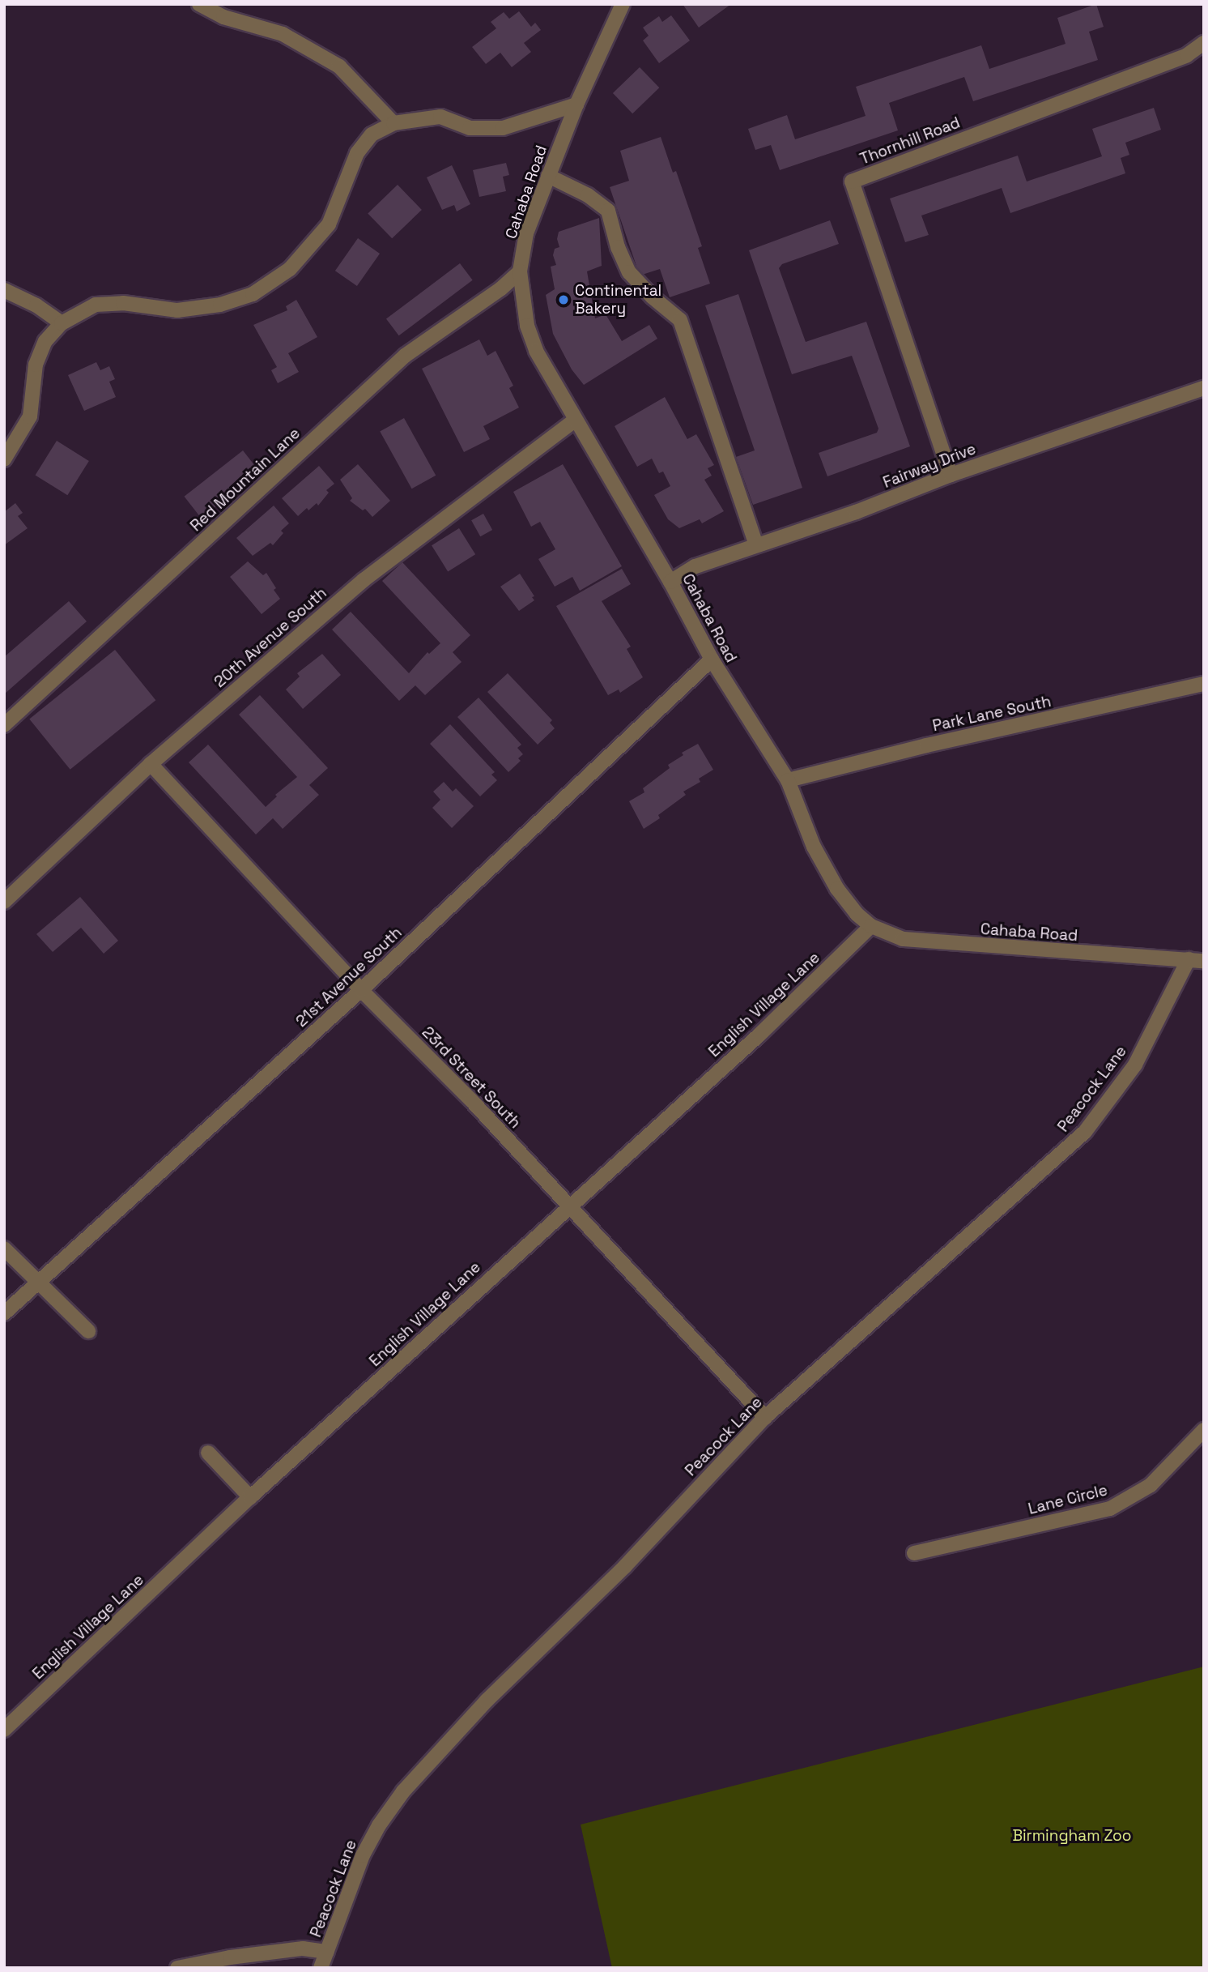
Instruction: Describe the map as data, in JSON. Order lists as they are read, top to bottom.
{
  "streets": {
    "street": [
      "Thornhill Road",
      "Cahaba Road",
      "Fairway Drive",
      "Red Mountain Lane",
      "20th Avenue South",
      "Park Lane South",
      "21st Avenue South",
      "English Village Lane",
      "23rd Street South",
      "Peacock Lane",
      "Lane Circle"
    ]
  },
  "crossings": [
    ["Thornhill Road", "Fairway Drive"],
    ["Cahaba Road", "Fairway Drive"],
    ["Cahaba Road", "Red Mountain Lane"],
    ["Cahaba Road", "20th Avenue South"],
    ["Cahaba Road", "Park Lane South"],
    ["Cahaba Road", "21st Avenue South"],
    ["Cahaba Road", "English Village Lane"],
    ["Cahaba Road", "Peacock Lane"],
    ["20th Avenue South", "23rd Street South"],
    ["21st Avenue South", "23rd Street South"],
    ["English Village Lane", "23rd Street South"],
    ["23rd Street South", "Peacock Lane"]
  ],
  "parks": ["Birmingham Zoo"],
  "places": ["Continental Bakery"]
}
